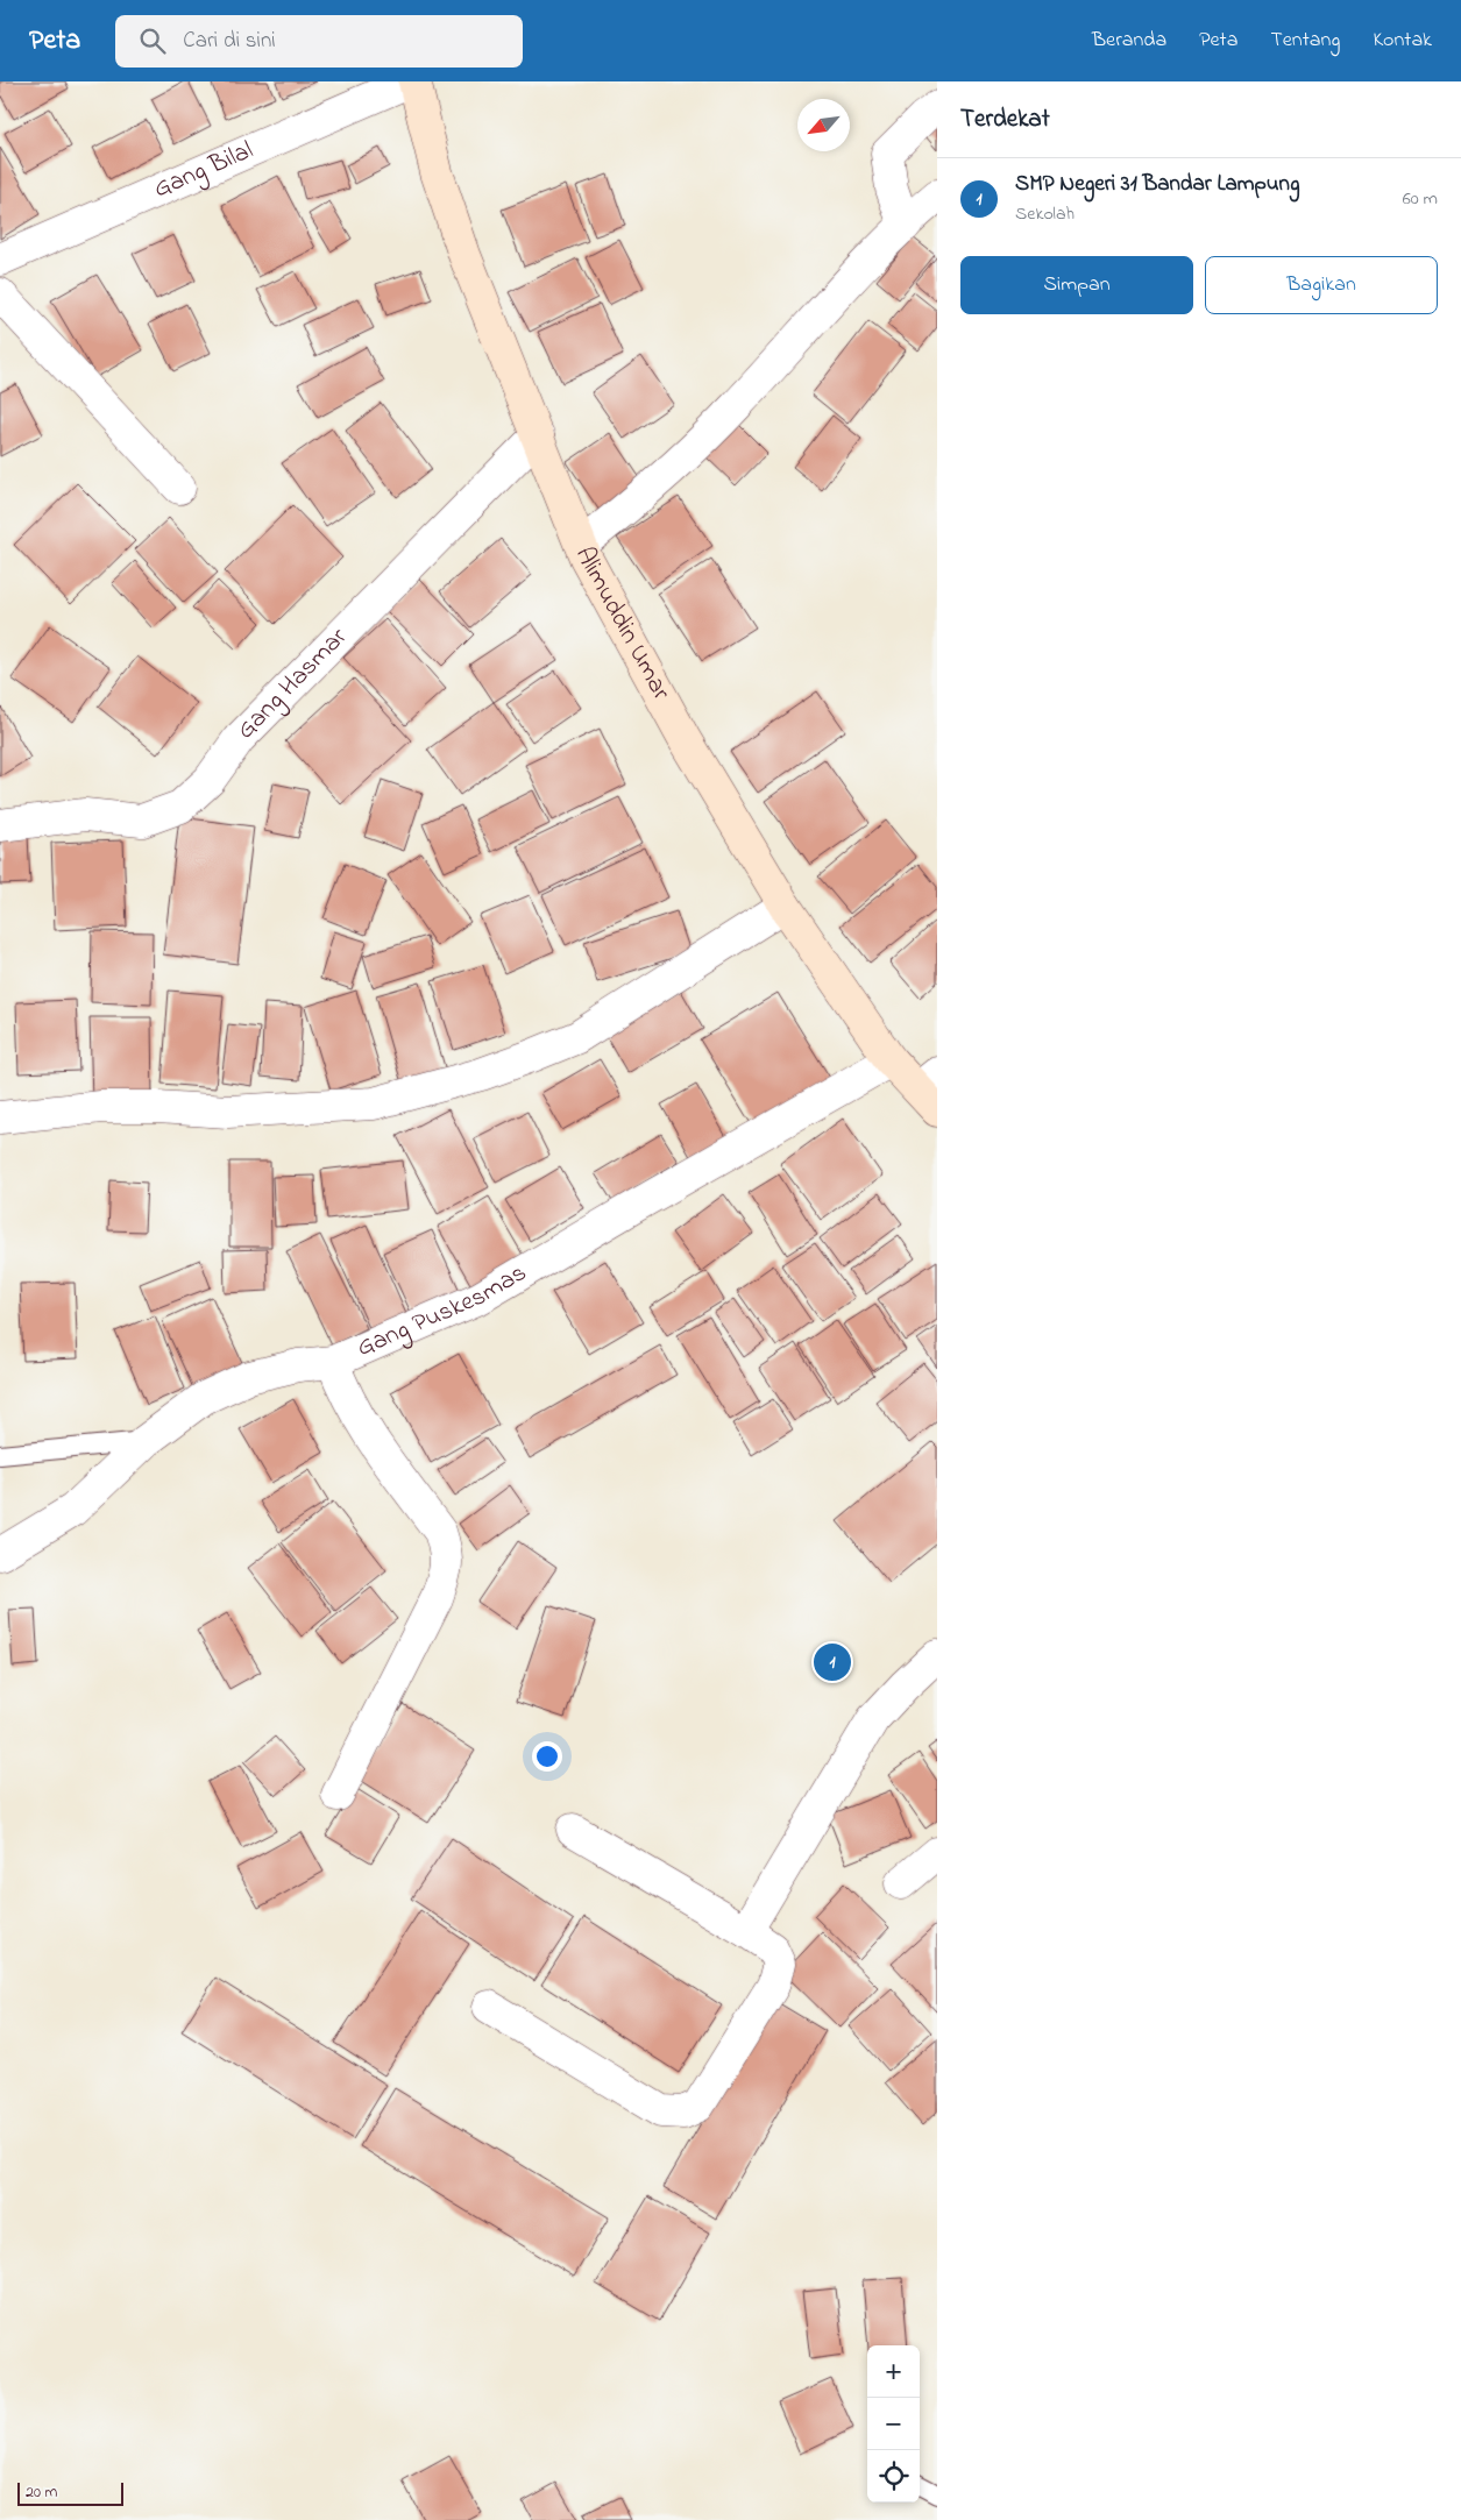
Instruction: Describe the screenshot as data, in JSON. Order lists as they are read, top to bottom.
{
  "streets": {
    "street": [
      "Gang Bilal",
      "Alimuddin Umar",
      "Gang Hasmar",
      "Gang Puskesmas"
    ]
  },
  "crossings": [
    ["Alimuddin Umar", "Gang Hasmar"],
    ["Alimuddin Umar", "Gang Puskesmas"]
  ],
  "scale_bar": "20 m",
  "north": "bottom left",
  "page": {
    "header": "Peta",
    "search": "Cari di sini",
    "nav": [
      "Beranda",
      "Peta",
      "Tentang",
      "Kontak"
    ],
    "heading": "Terdekat",
    "list": [
      {
        "mark": "1",
        "name": "SMP Negeri 31 Bandar Lampung",
        "note": "Sekolah",
        "value": "60 m"
      }
    ],
    "buttons": ["Simpan", "Bagikan"],
    "pins": "1",
    "map_buttons": ["+", "−"],
    "scale": "20 m"
  }
}
